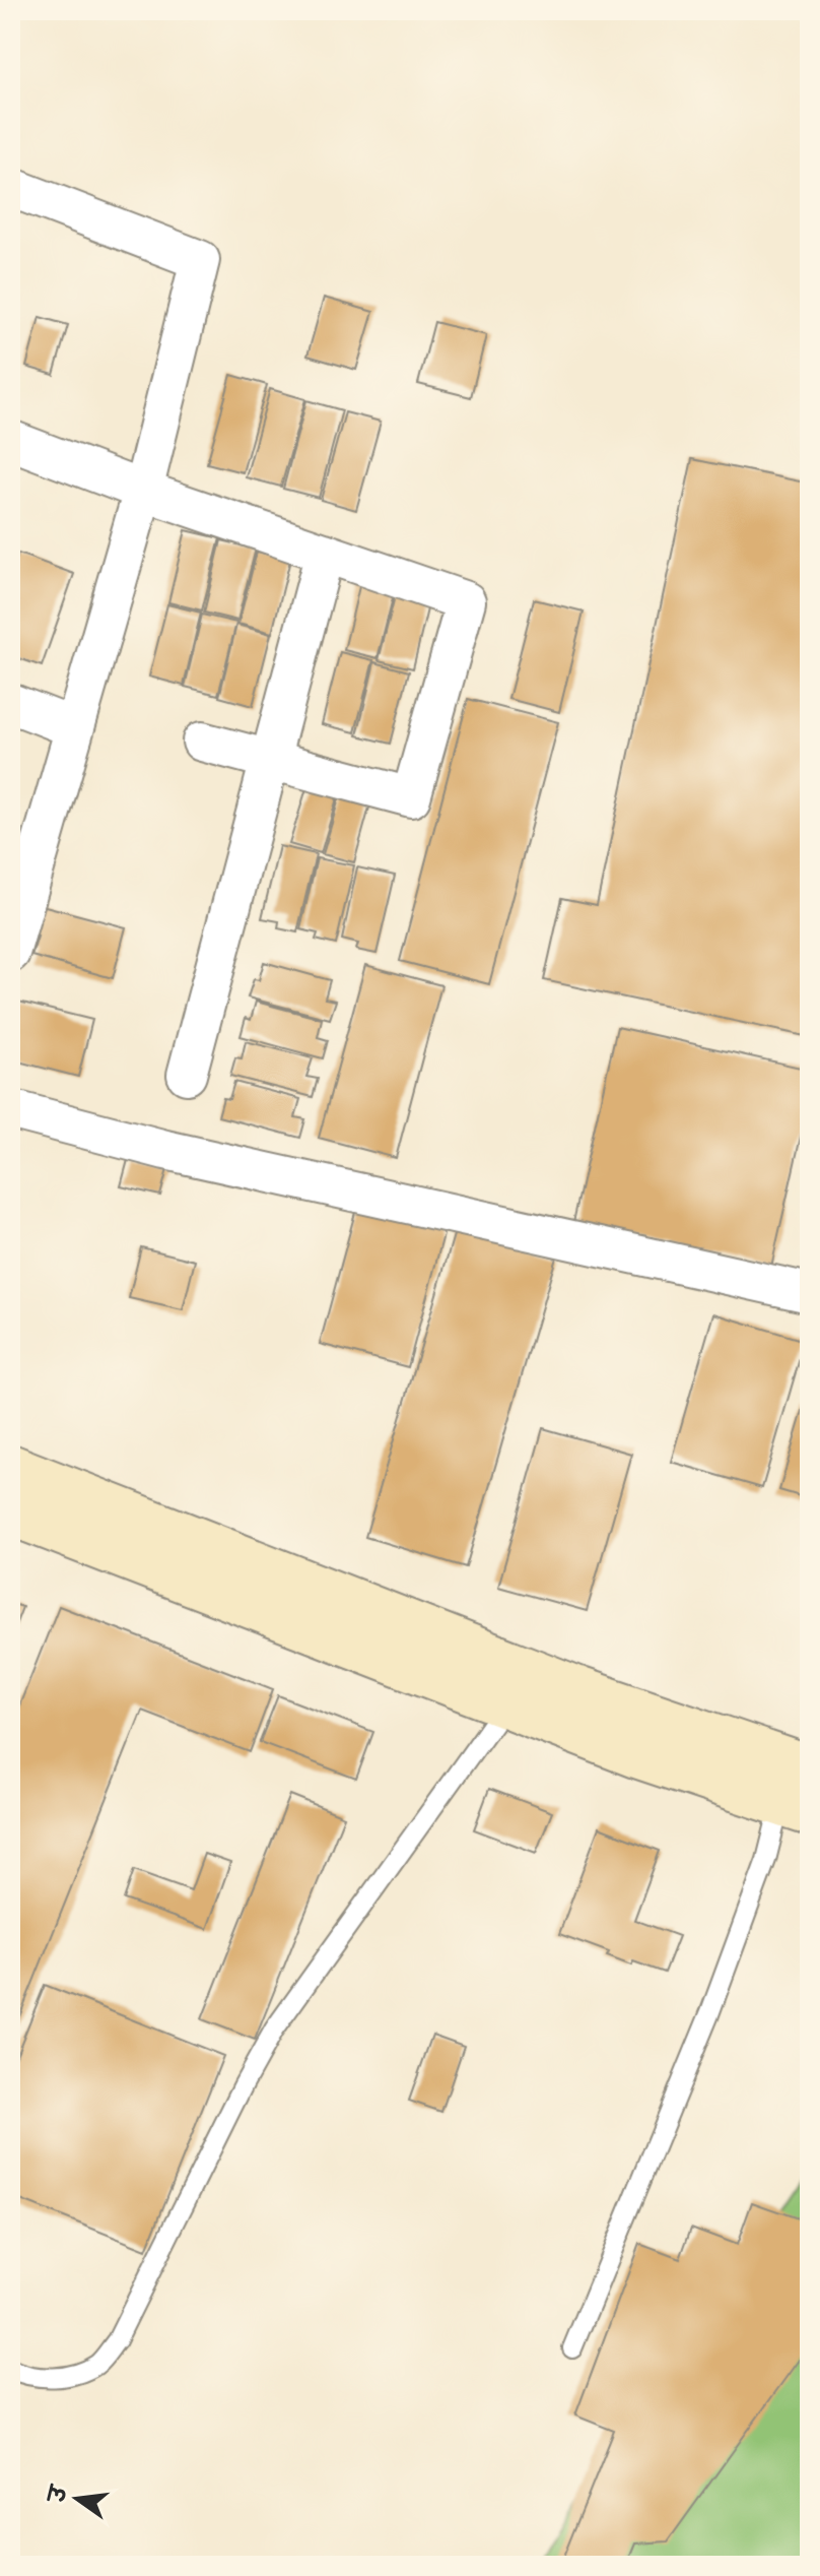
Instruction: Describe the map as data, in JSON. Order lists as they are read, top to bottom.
{
  "north": "left"
}
